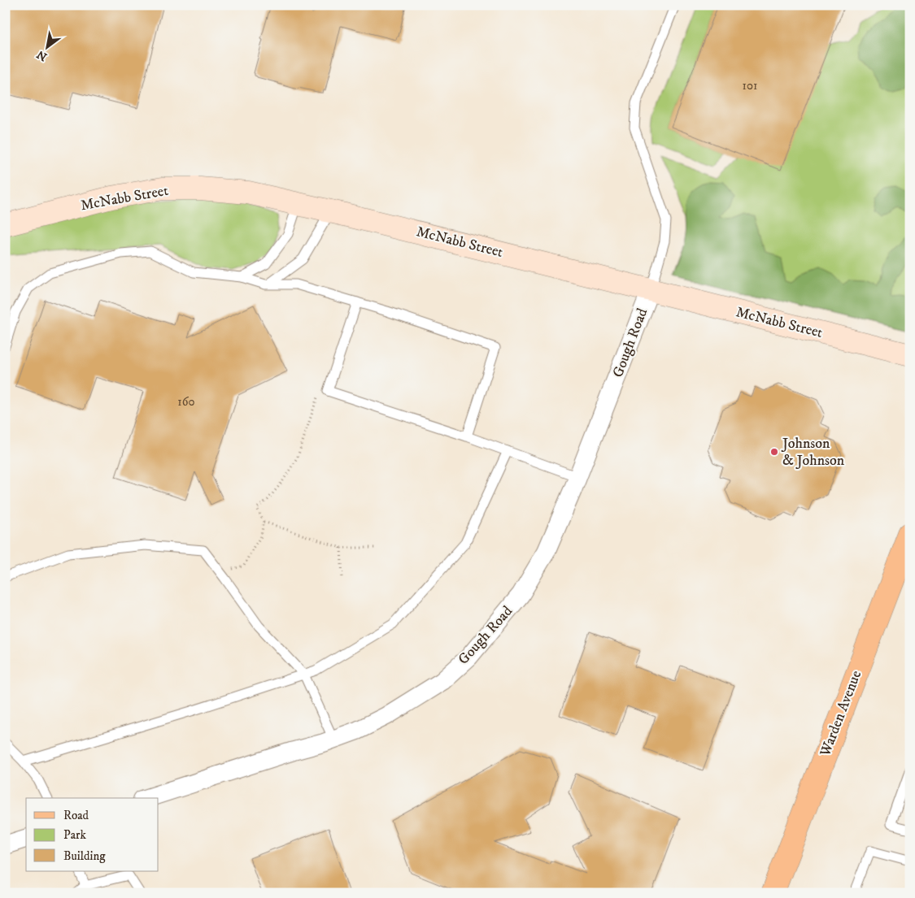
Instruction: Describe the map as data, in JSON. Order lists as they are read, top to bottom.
{
  "streets": {
    "main road": ["Warden Avenue"],
    "street": ["McNabb Street", "Gough Road"]
  },
  "crossings": [
    ["McNabb Street", "Gough Road"]
  ],
  "places": ["Johnson & Johnson"],
  "house_numbers": ["101", "160"],
  "legend": ["Road", "Park", "Building"],
  "north": "bottom left"
}
